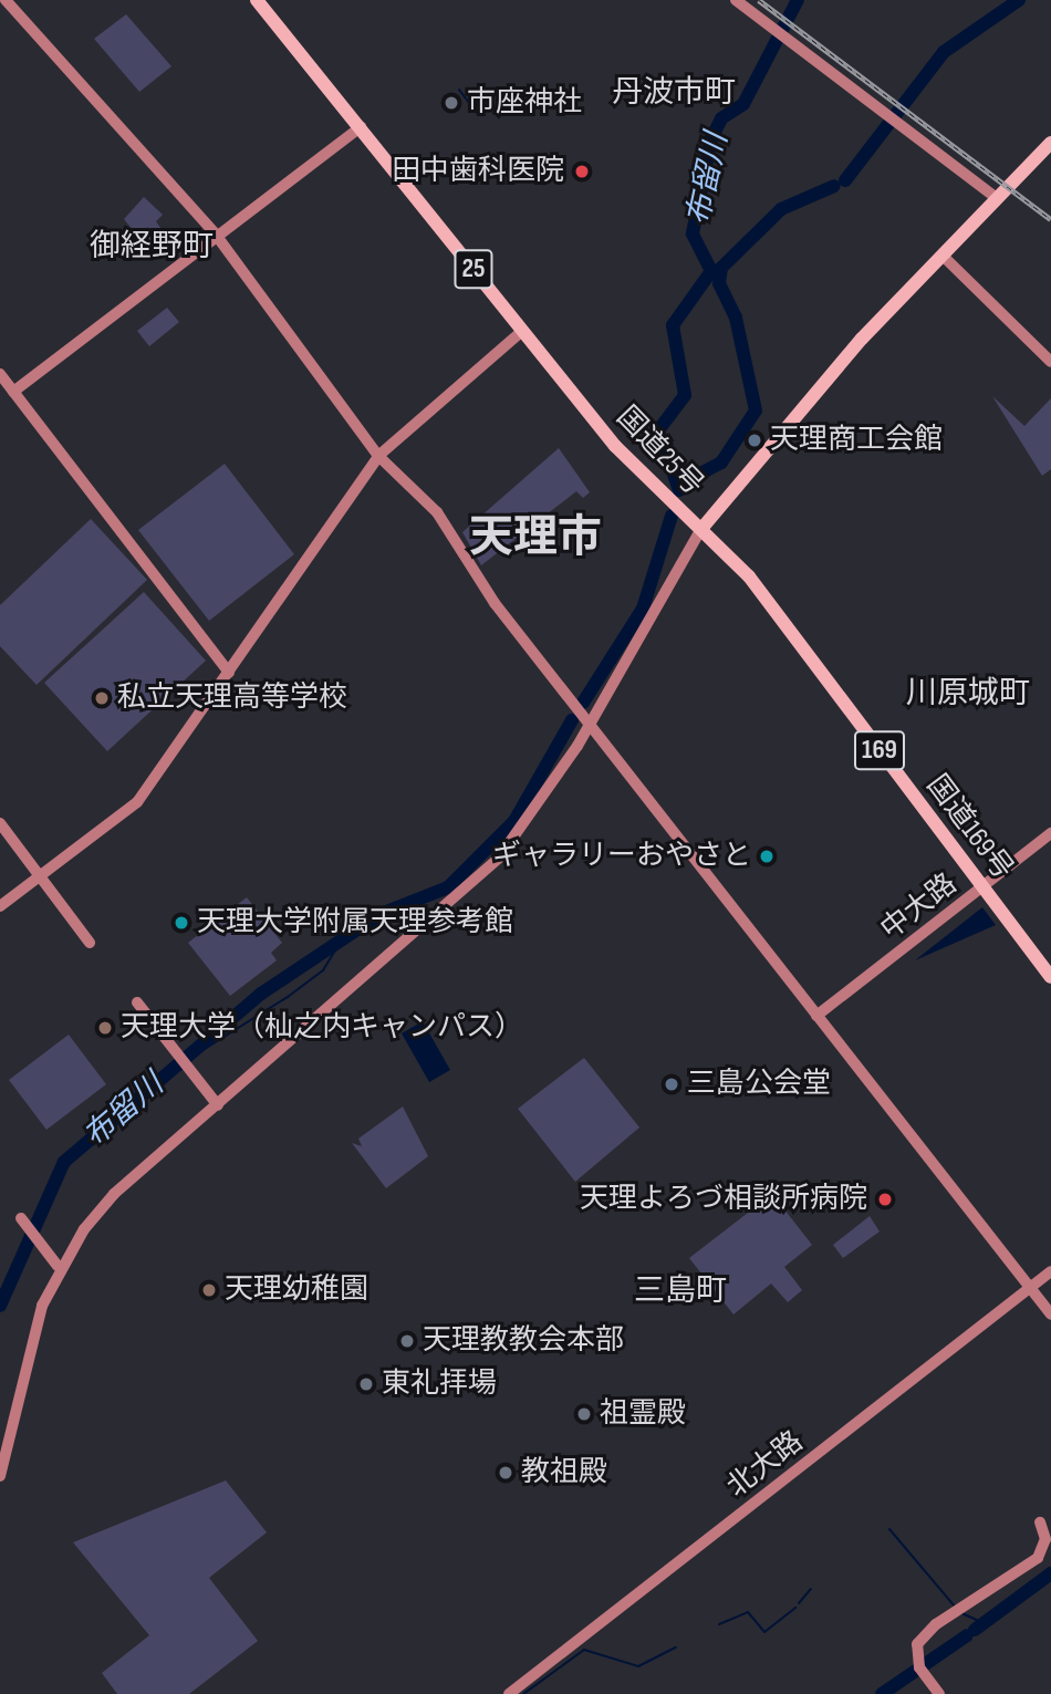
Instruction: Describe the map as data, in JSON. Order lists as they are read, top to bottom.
{
  "streets": {
    "highway": [
      "25",
      "国道25号",
      "169",
      "国道169号"
    ],
    "street": ["中大路", "北大路"]
  },
  "crossings": [
    ["国道25号", "国道169号"],
    ["国道169号", "中大路"]
  ],
  "districts": [
    "丹波市町",
    "御経野町",
    "天理市",
    "川原城町",
    "三島町"
  ],
  "water": ["布留川"],
  "places": [
    "市座神社",
    "田中歯科医院",
    "天理商工会館",
    "私立天理高等学校",
    "ギャラリーおやさと",
    "天理大学附属天理参考館",
    "天理大学（杣之内キャンパス）",
    "三島公会堂",
    "天理よろづ相談所病院",
    "天理幼稚園",
    "天理教教会本部",
    "東礼拝場",
    "祖霊殿",
    "教祖殿"
  ]
}
